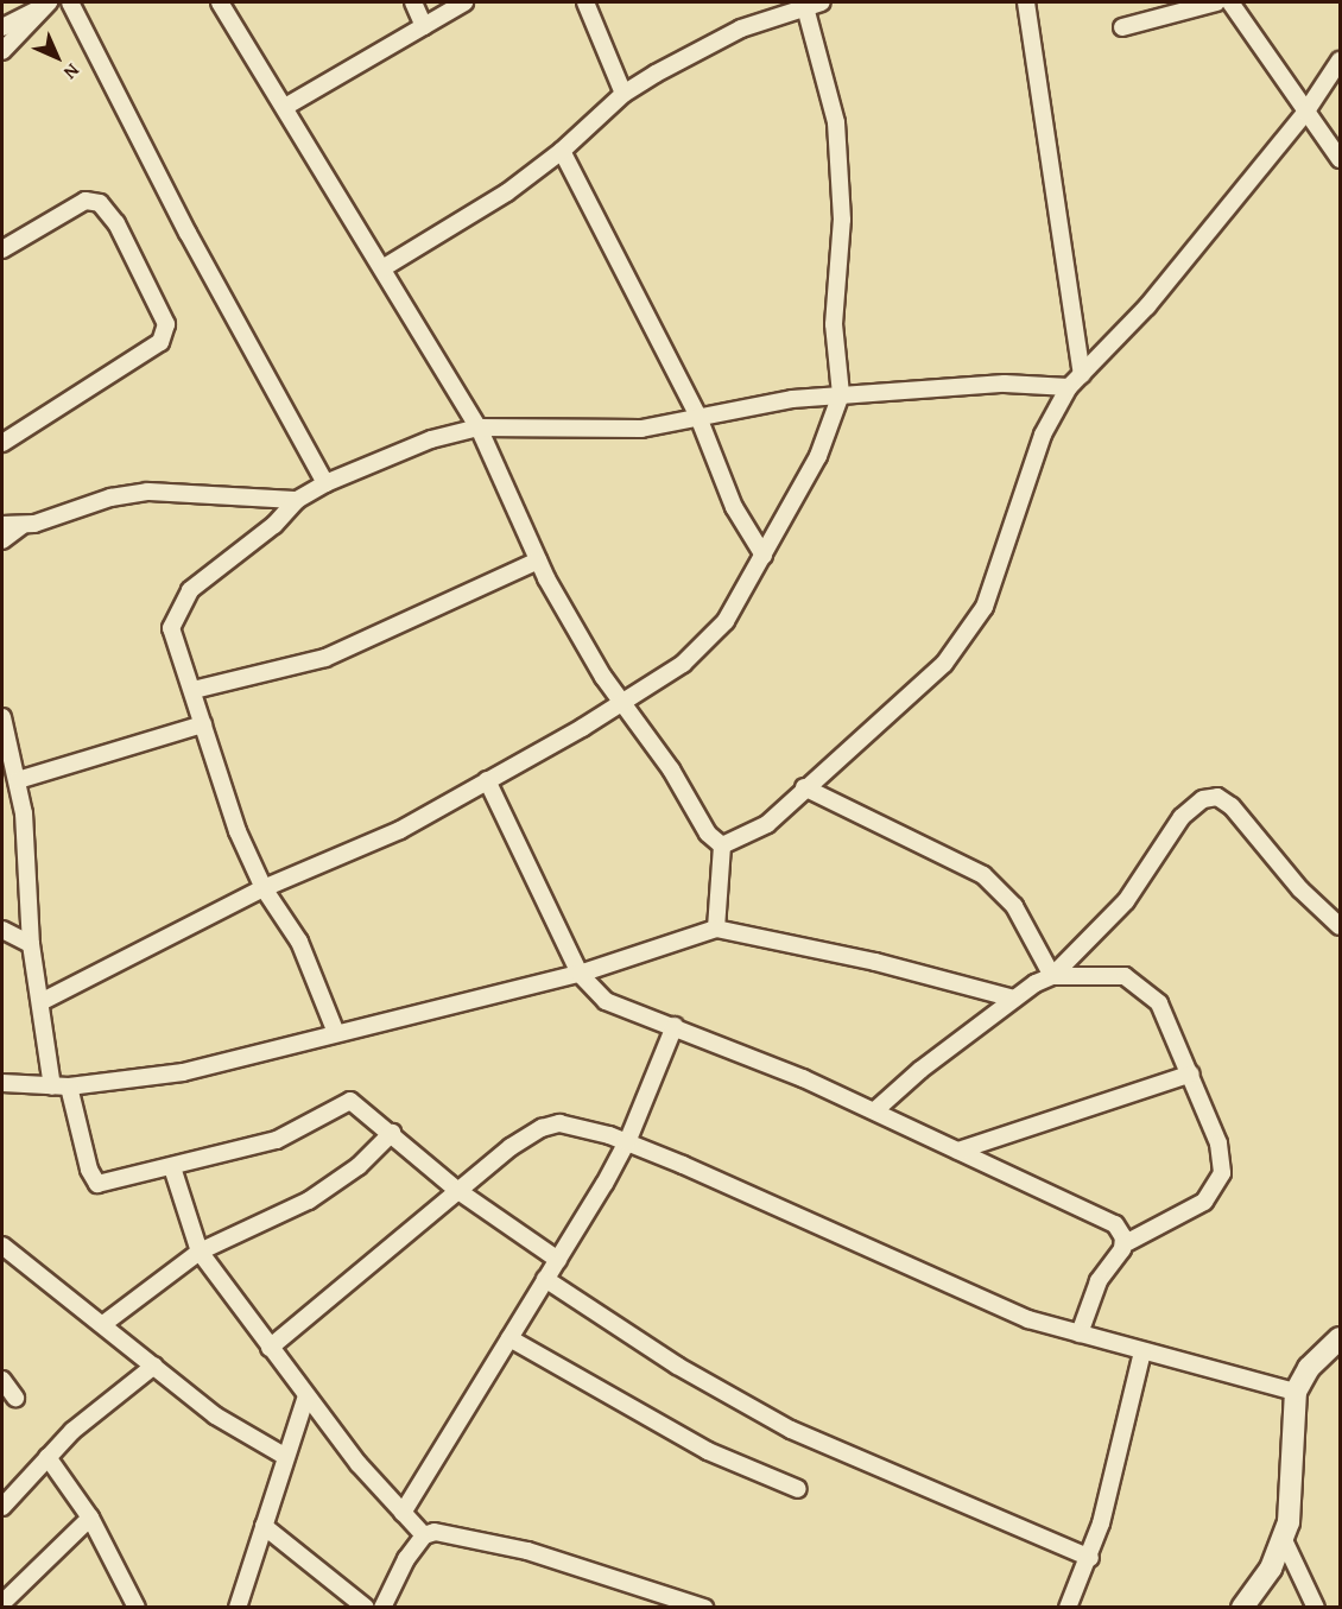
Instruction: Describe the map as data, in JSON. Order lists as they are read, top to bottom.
{
  "north": "bottom right"
}
